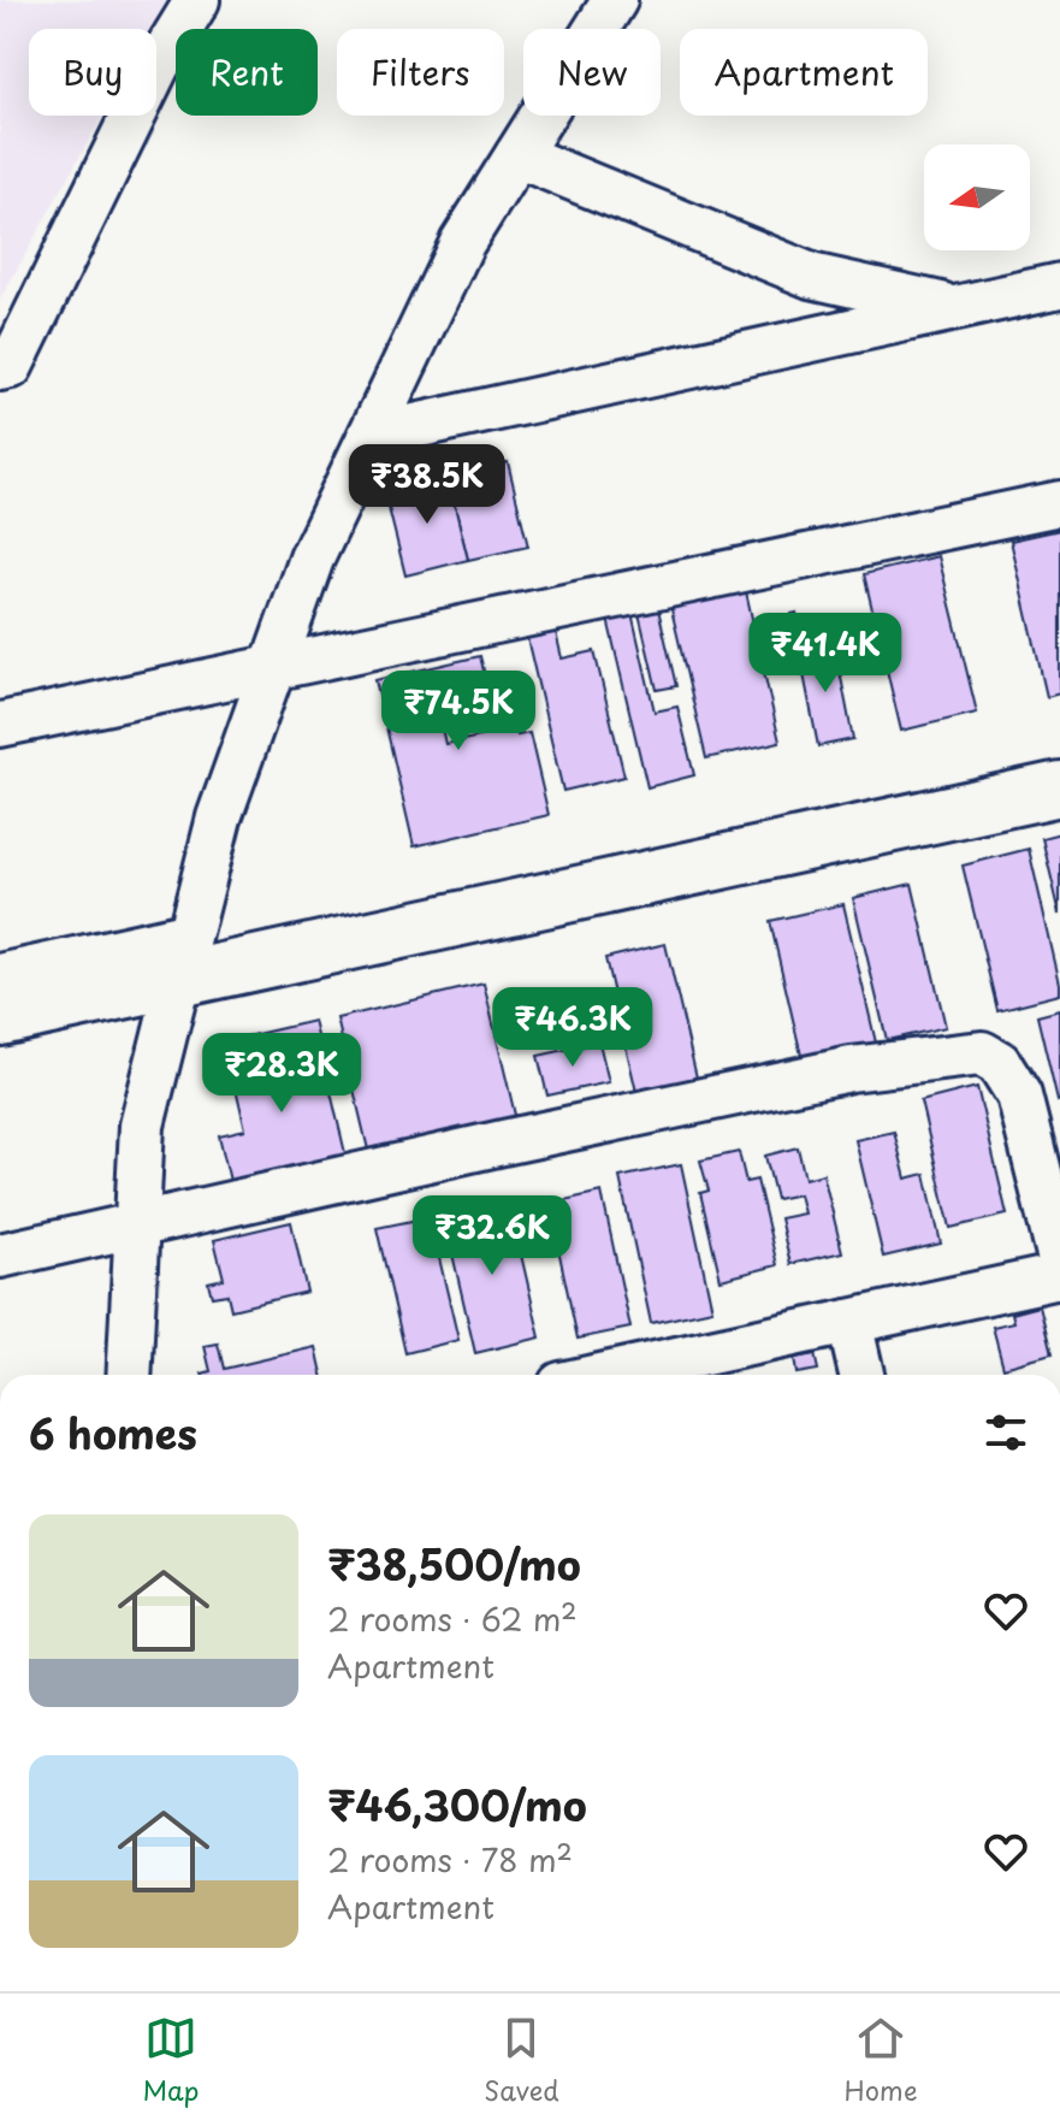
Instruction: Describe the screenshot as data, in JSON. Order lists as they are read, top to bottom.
{
  "north": "left",
  "page": {
    "chip": [
      "Buy",
      "Rent",
      "Filters",
      "New",
      "Apartment"
    ],
    "price": [
      "₹38.5K",
      "₹41.4K",
      "₹74.5K",
      "₹46.3K",
      "₹28.3K",
      "₹32.6K"
    ],
    "heading": "6 homes",
    "list": [
      {
        "name": "₹38,500/mo",
        "note": "2 rooms · 62 m² · Apartment"
      },
      {
        "name": "₹46,300/mo",
        "note": "2 rooms · 78 m² · Apartment"
      }
    ],
    "tabs": ["Map", "Saved", "Home"]
  }
}
